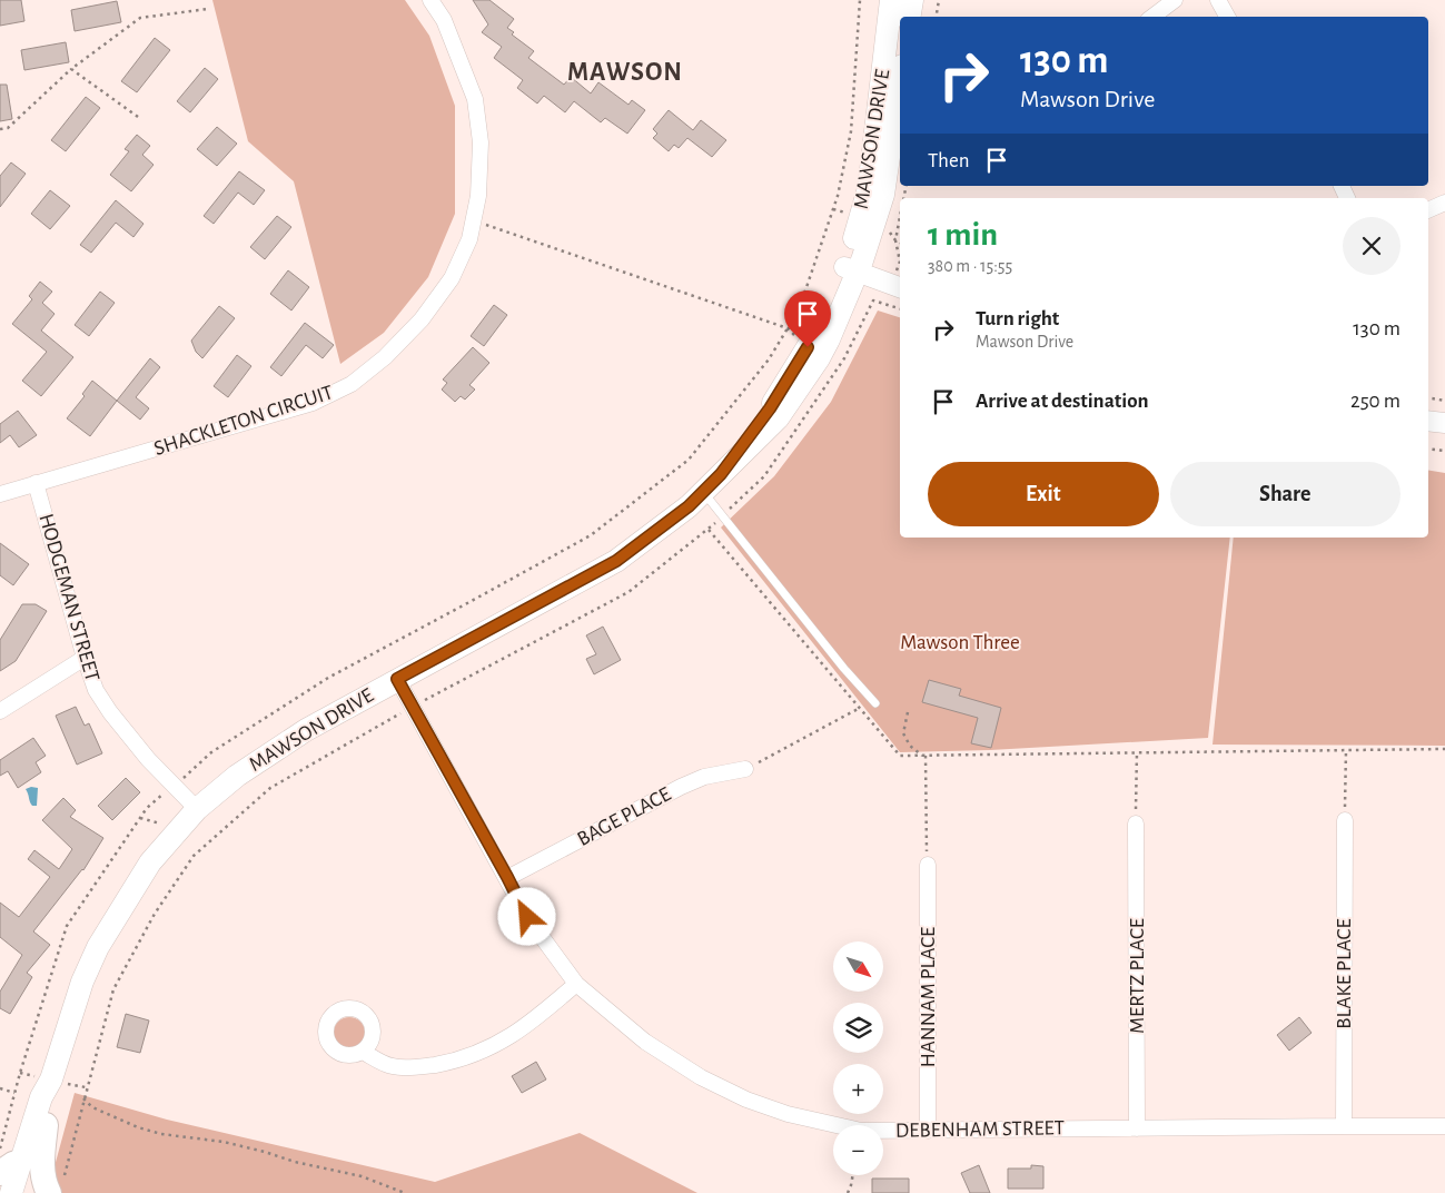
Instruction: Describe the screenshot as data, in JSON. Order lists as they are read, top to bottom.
{
  "streets": {
    "main road": ["MAWSON DRIVE"],
    "street": [
      "SHACKLETON CIRCUIT",
      "HODGEMAN STREET",
      "BAGE PLACE",
      "BLAKE PLACE",
      "MERTZ PLACE",
      "HANNAM PLACE",
      "DEBENHAM STREET"
    ]
  },
  "crossings": [
    ["MAWSON DRIVE", "HODGEMAN STREET"],
    ["MAWSON DRIVE", "DEBENHAM STREET"],
    ["SHACKLETON CIRCUIT", "HODGEMAN STREET"],
    ["BAGE PLACE", "DEBENHAM STREET"],
    ["BLAKE PLACE", "DEBENHAM STREET"],
    ["MERTZ PLACE", "DEBENHAM STREET"],
    ["HANNAM PLACE", "DEBENHAM STREET"]
  ],
  "districts": ["MAWSON"],
  "parks": ["Mawson Three"],
  "north": "bottom right",
  "page": {
    "turn": ["130 m", "Mawson Drive"],
    "then": "Then",
    "heading": ["1 min", "380 m · 15:55"],
    "list": [
      {
        "name": "Turn right",
        "note": "Mawson Drive",
        "value": "130 m"
      },
      {
        "name": "Arrive at destination",
        "value": "250 m"
      }
    ],
    "buttons": ["Exit", "Share"],
    "map_buttons": ["+", "−"]
  }
}
